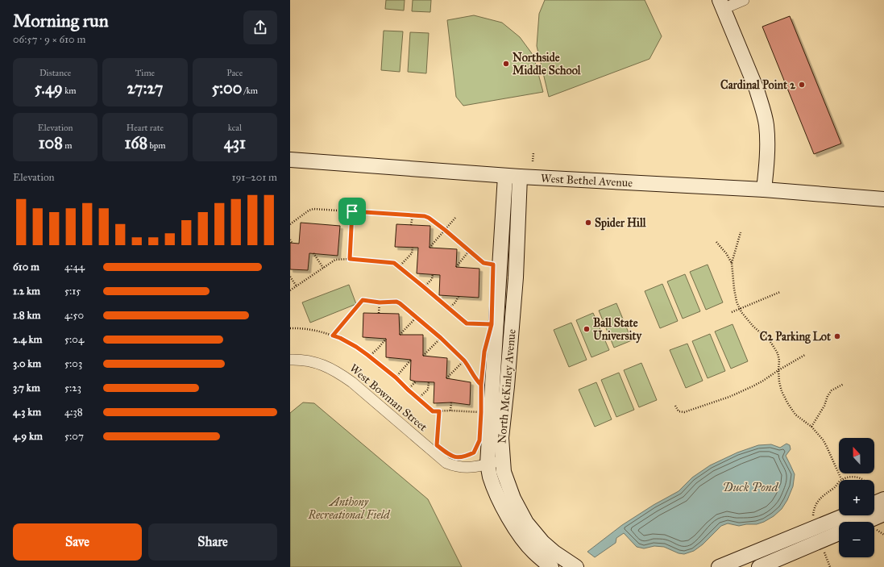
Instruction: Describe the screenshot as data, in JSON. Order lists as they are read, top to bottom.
{
  "streets": {
    "main road": ["West Bethel Avenue", "North McKinley Avenue"],
    "street": ["West Bowman Street"]
  },
  "crossings": [
    ["West Bethel Avenue", "North McKinley Avenue"],
    ["North McKinley Avenue", "West Bowman Street"]
  ],
  "water": ["Duck Pond"],
  "parks": ["Anthony Recreational Field"],
  "places": [
    "Northside Middle School",
    "Cardinal Point 2",
    "Spider Hill",
    "Ball State University",
    "C2 Parking Lot"
  ],
  "north": "top",
  "page": {
    "heading": ["Morning run", "06:57 · 9 × 610 m"],
    "stats": [
      ["Distance", "5.49 km"],
      ["Time", "27:27"],
      ["Pace", "5:00 /km"],
      ["Elevation", "108 m"],
      ["Heart rate", "168 bpm"],
      ["kcal", "431"]
    ],
    "chart": ["Elevation", "191–201 m"],
    "list": [
      {
        "name": "610 m",
        "note": "4:44"
      },
      {
        "name": "1.2 km",
        "note": "5:15"
      },
      {
        "name": "1.8 km",
        "note": "4:50"
      },
      {
        "name": "2.4 km",
        "note": "5:04"
      },
      {
        "name": "3.0 km",
        "note": "5:03"
      },
      {
        "name": "3.7 km",
        "note": "5:23"
      },
      {
        "name": "4.3 km",
        "note": "4:38"
      },
      {
        "name": "4.9 km",
        "note": "5:07"
      }
    ],
    "map_buttons": ["+", "−"],
    "buttons": ["Save", "Share"]
  }
}
